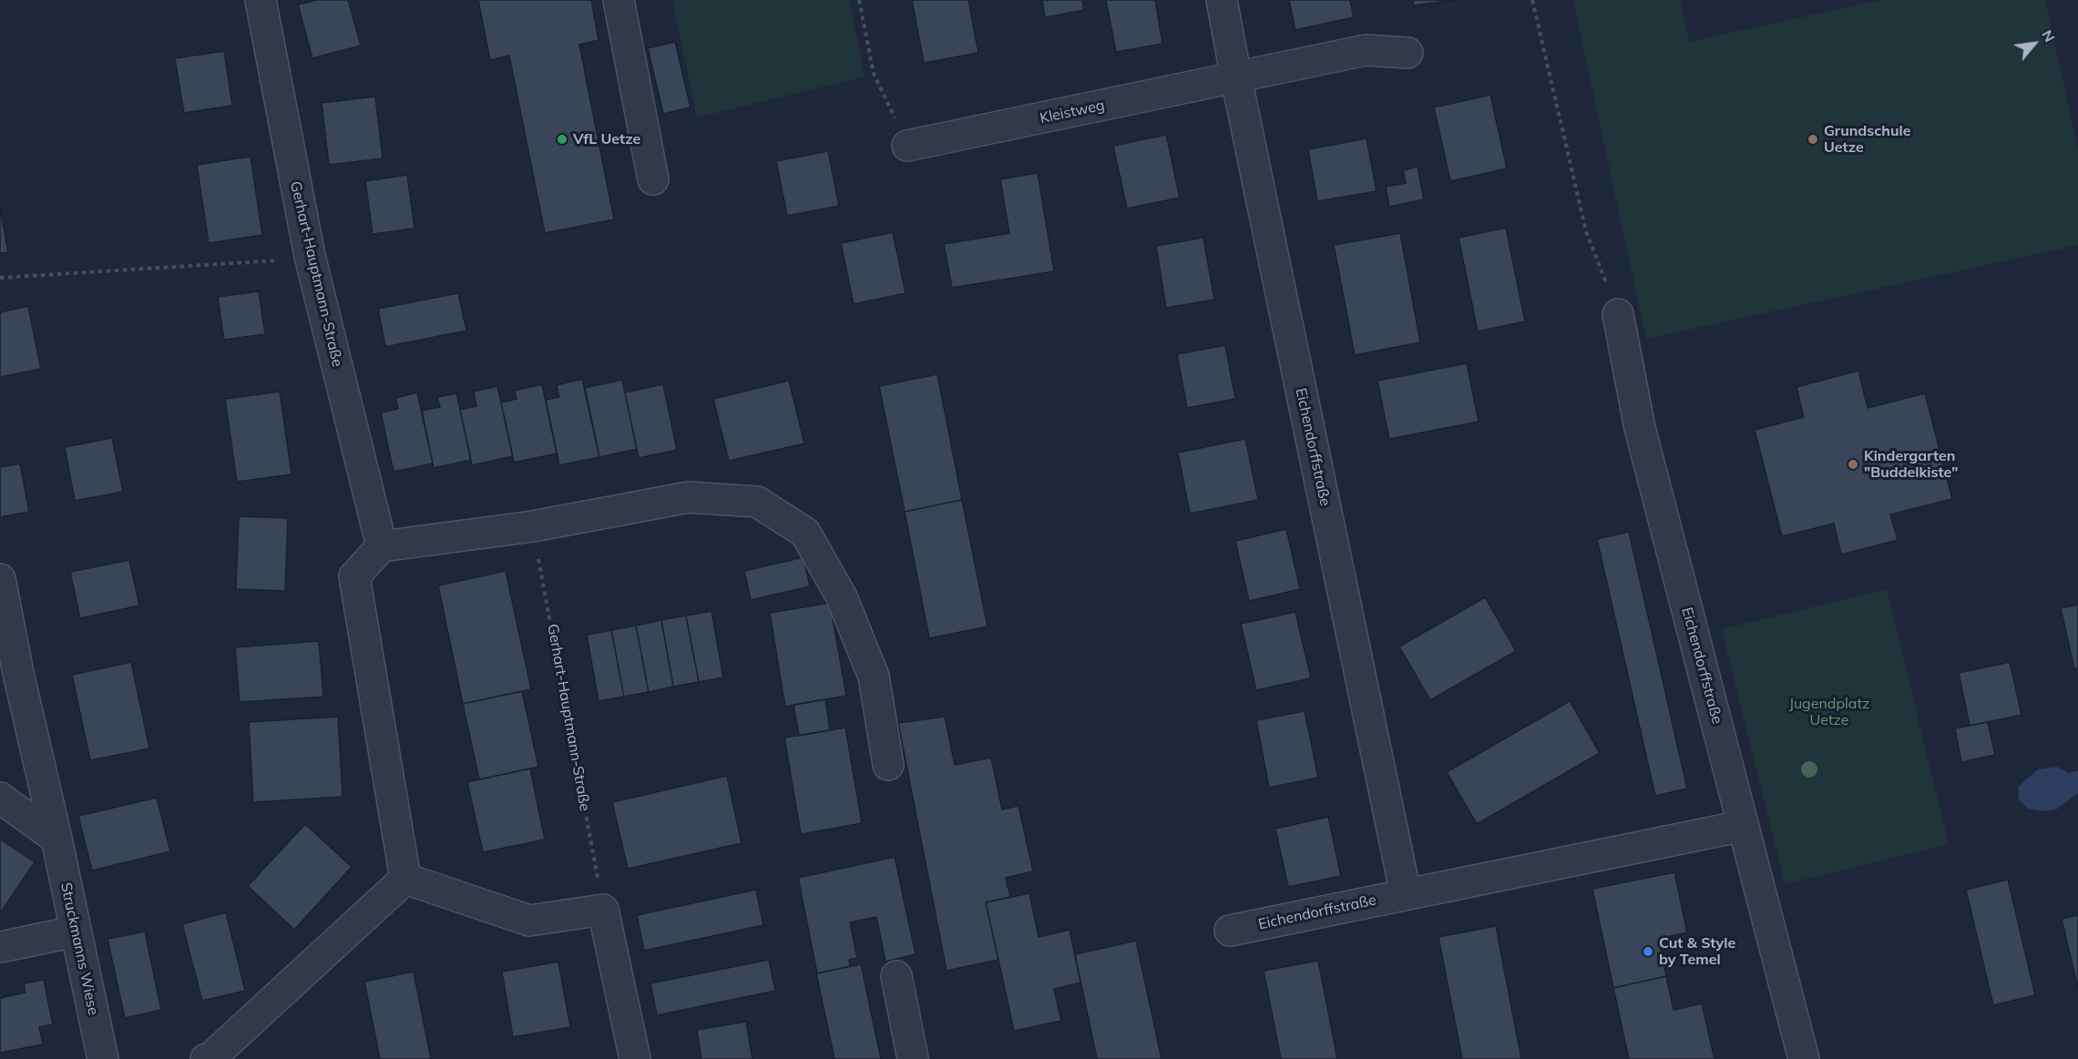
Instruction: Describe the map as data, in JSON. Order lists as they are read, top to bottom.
{
  "streets": {
    "street": [
      "Kleistweg",
      "Gerhart-Hauptmann-Straße",
      "Eichendorffstraße",
      "Struckmanns Wiese"
    ]
  },
  "crossings": [
    ["Kleistweg", "Eichendorffstraße"]
  ],
  "parks": ["Jugendplatz Uetze"],
  "places": [
    "VfL Uetze",
    "Grundschule Uetze",
    "Kindergarten \"Buddelkiste\"",
    "Cut & Style by Temel"
  ],
  "north": "top right"
}
